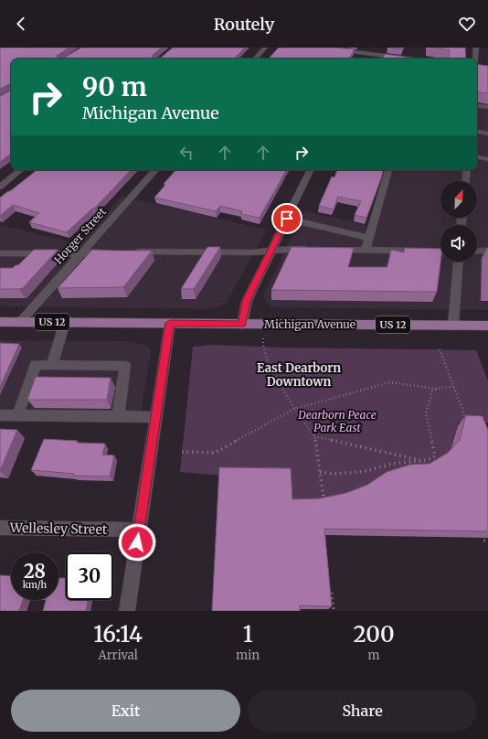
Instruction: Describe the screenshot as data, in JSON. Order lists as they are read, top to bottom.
{
  "streets": {
    "main road": ["US 12", "Michigan Avenue"],
    "street": ["Horger Street", "Wellesley Street"]
  },
  "crossings": [
    ["Horger Street", "Michigan Avenue"]
  ],
  "districts": ["East Dearborn Downtown"],
  "parks": ["Dearborn Peace Park East"],
  "north": "top",
  "page": {
    "header": "Routely",
    "turn": ["90 m", "Michigan Avenue"],
    "speed": "28 km/h",
    "limit": "30",
    "eta": [
      "16:14",
      "Arrival",
      "1",
      "min",
      "200",
      "m"
    ],
    "buttons": ["Exit", "Share"]
  }
}
